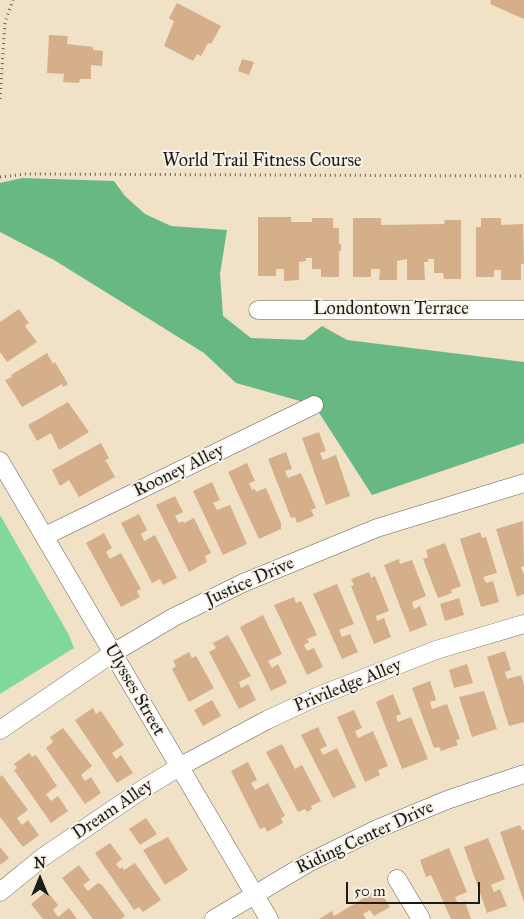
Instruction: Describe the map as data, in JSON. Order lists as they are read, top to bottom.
{
  "streets": {
    "street": [
      "Londontown Terrace",
      "Rooney Alley",
      "Justice Drive",
      "Priviledge Alley",
      "Ulysses Street",
      "Dream Alley",
      "Riding Center Drive"
    ],
    "path": ["World Trail Fitness Course"]
  },
  "crossings": [
    ["Rooney Alley", "Ulysses Street"],
    ["Justice Drive", "Ulysses Street"],
    ["Priviledge Alley", "Ulysses Street"],
    ["Priviledge Alley", "Dream Alley"],
    ["Ulysses Street", "Dream Alley"],
    ["Ulysses Street", "Riding Center Drive"]
  ],
  "scale_bar": "50 m",
  "north": "top"
}
